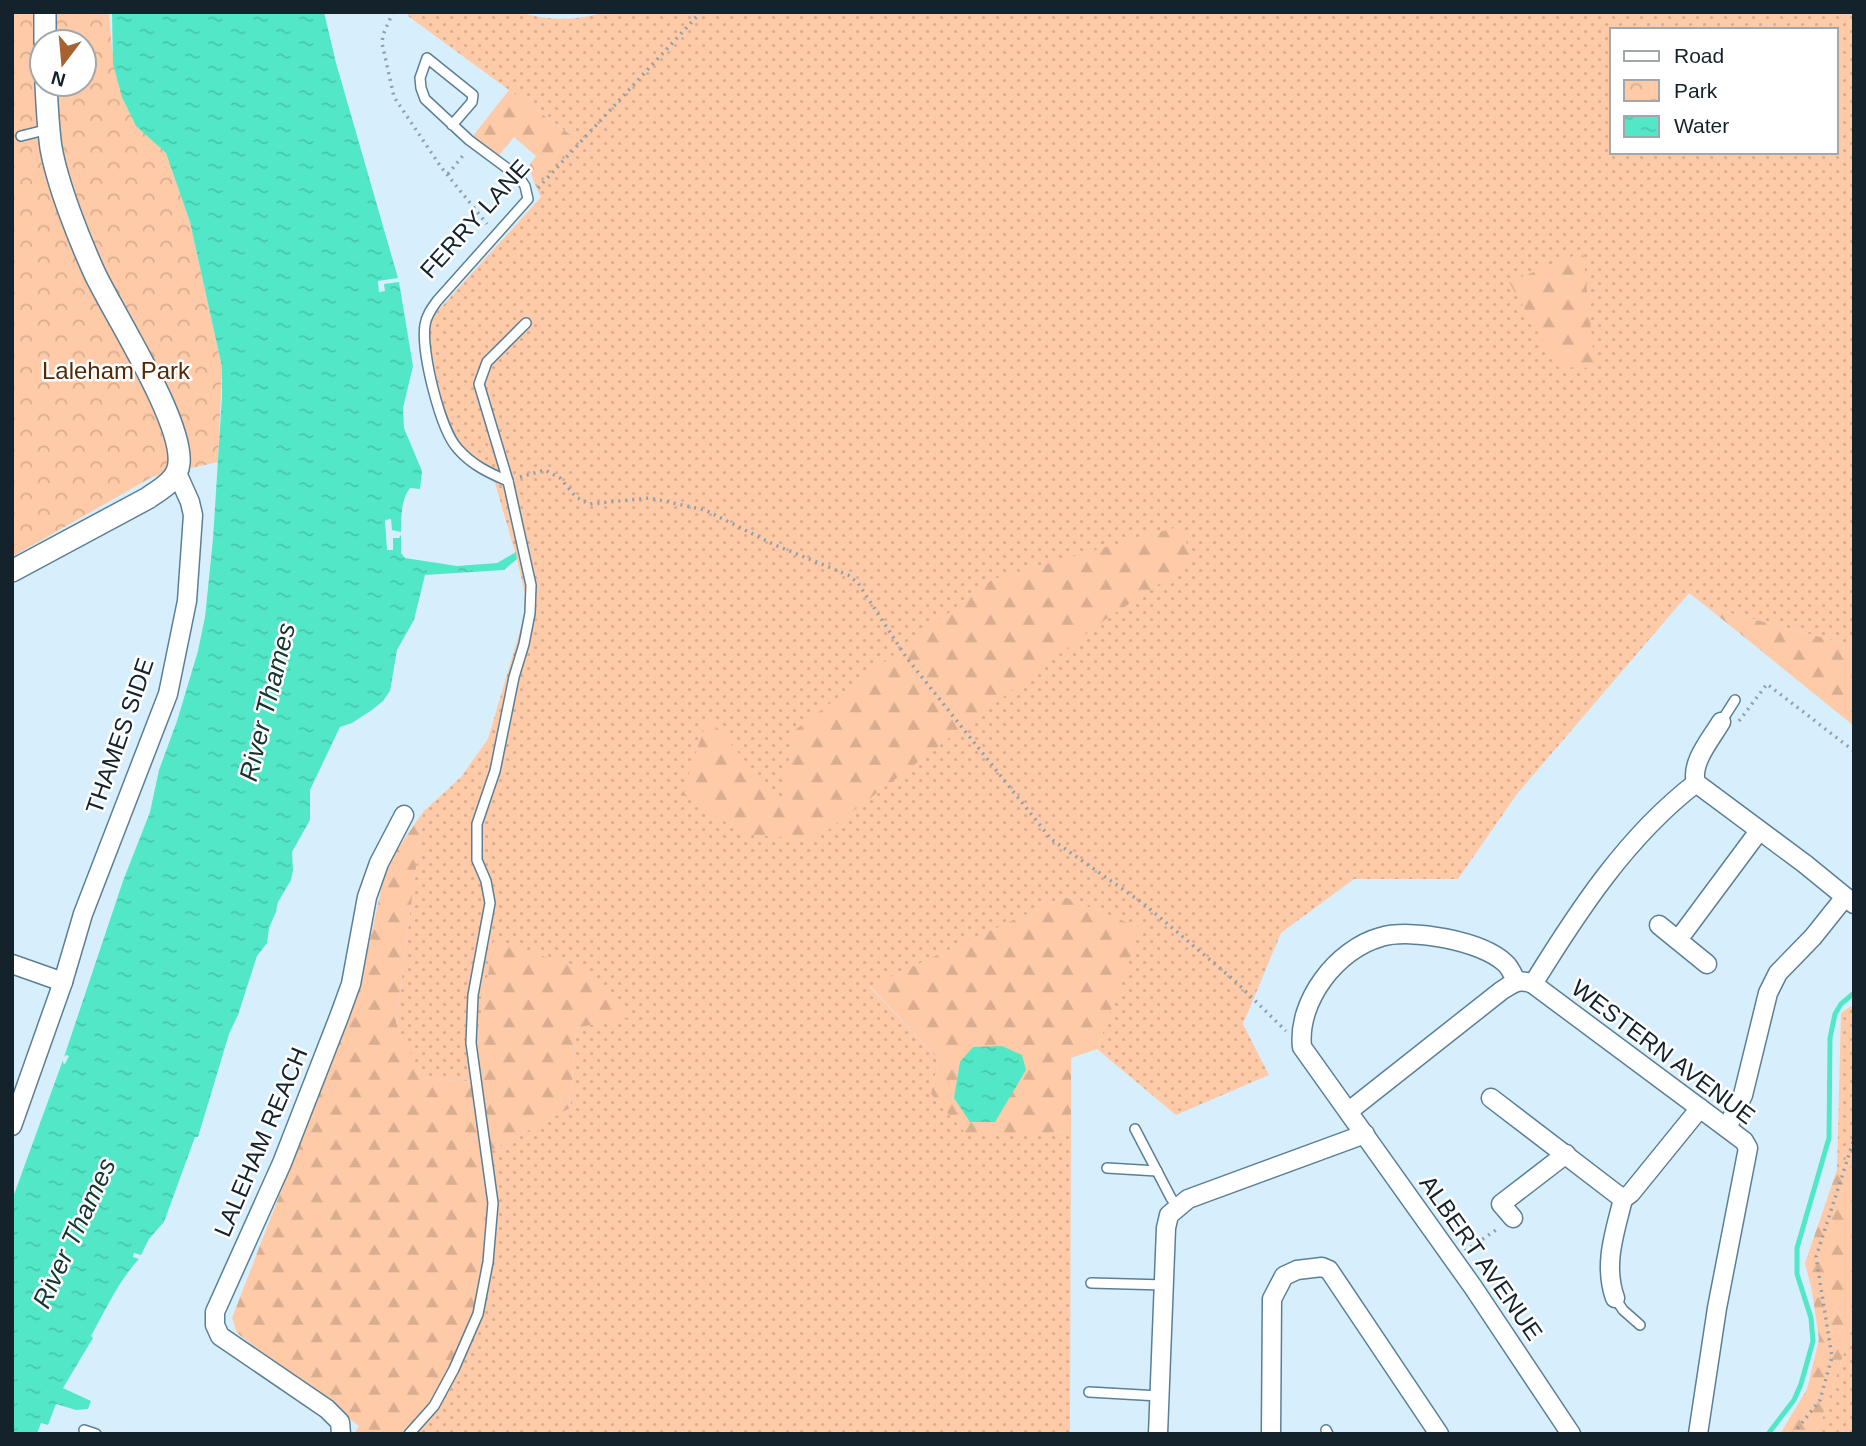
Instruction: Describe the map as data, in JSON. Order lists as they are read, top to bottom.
{
  "streets": {
    "street": [
      "THAMES SIDE",
      "WESTERN AVENUE",
      "LALEHAM REACH",
      "ALBERT AVENUE"
    ],
    "lane": ["FERRY LANE"]
  },
  "crossings": [
    ["WESTERN AVENUE", "ALBERT AVENUE"]
  ],
  "water": ["River Thames"],
  "parks": ["Laleham Park"],
  "legend": ["Road", "Park", "Water"],
  "north": "bottom"
}
